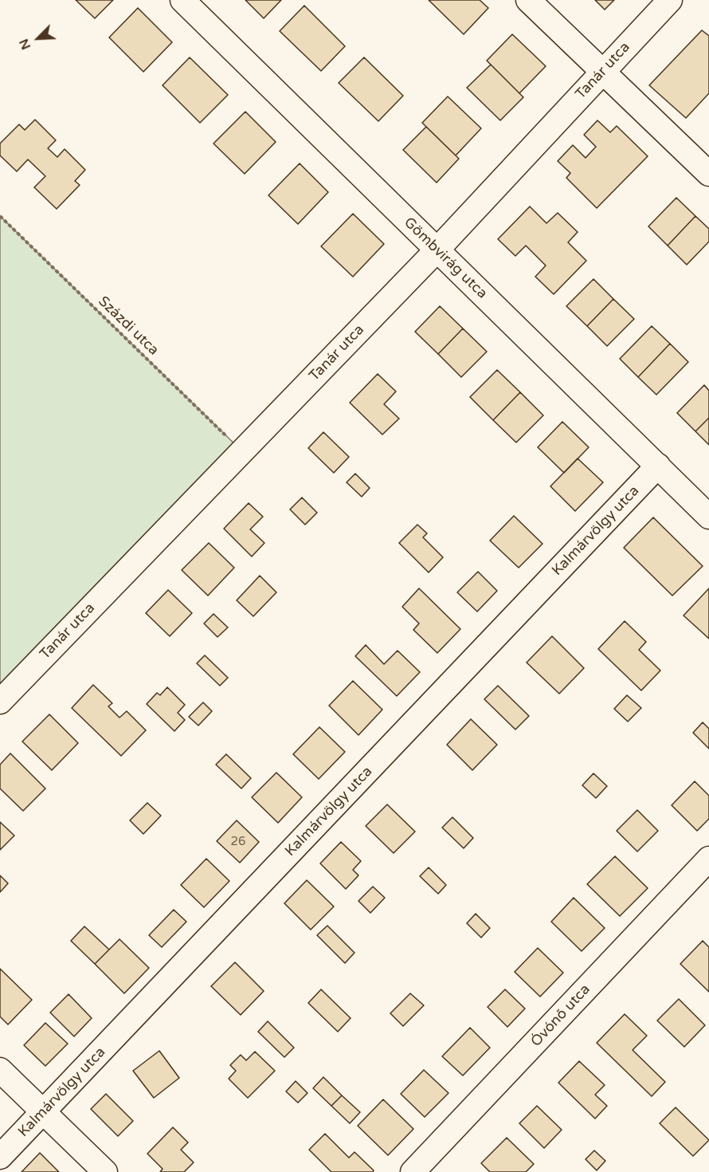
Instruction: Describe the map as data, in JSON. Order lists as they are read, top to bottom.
{
  "streets": {
    "street": [
      "Tanár utca",
      "Gömbvirág utca",
      "Kalmárvölgy utca",
      "Óvónő utca"
    ],
    "path": ["Százdi utca"]
  },
  "crossings": [
    ["Tanár utca", "Gömbvirág utca"],
    ["Tanár utca", "Százdi utca"],
    ["Gömbvirág utca", "Kalmárvölgy utca"]
  ],
  "house_numbers": ["26"],
  "north": "bottom left"
}
